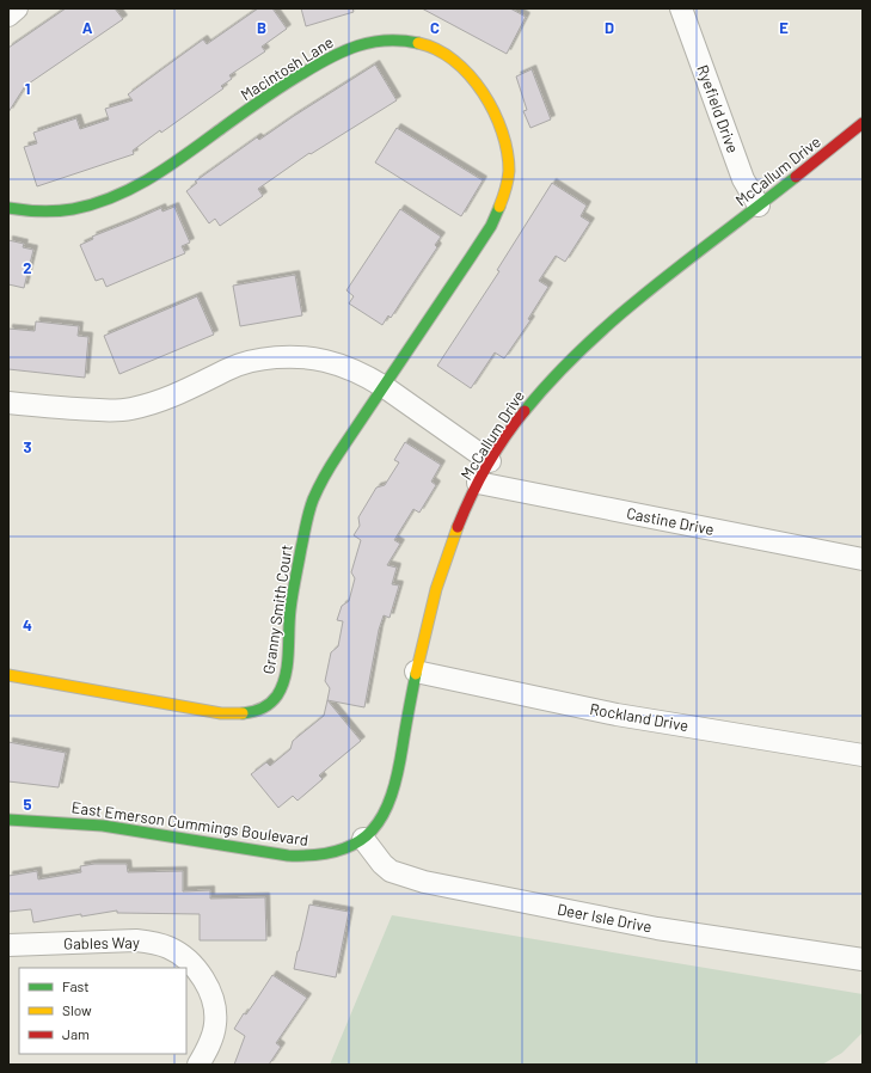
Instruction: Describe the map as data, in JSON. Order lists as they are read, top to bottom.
{
  "streets": {
    "street": [
      "Macintosh Lane",
      "Ryefield Drive",
      "McCallum Drive",
      "Castine Drive",
      "Granny Smith Court",
      "Rockland Drive",
      "East Emerson Cummings Boulevard",
      "Deer Isle Drive",
      "Gables Way"
    ]
  },
  "crossings": [
    ["Macintosh Lane", "Granny Smith Court"],
    ["Ryefield Drive", "McCallum Drive"],
    ["McCallum Drive", "Castine Drive"],
    ["McCallum Drive", "Rockland Drive"],
    ["McCallum Drive", "East Emerson Cummings Boulevard"],
    ["McCallum Drive", "Deer Isle Drive"],
    ["East Emerson Cummings Boulevard", "Deer Isle Drive"]
  ],
  "legend": ["Fast", "Slow", "Jam"],
  "grid": {
    "columns": [
      "A",
      "B",
      "C",
      "D",
      "E"
    ],
    "rows": [
      "1",
      "2",
      "3",
      "4",
      "5"
    ]
  }
}
